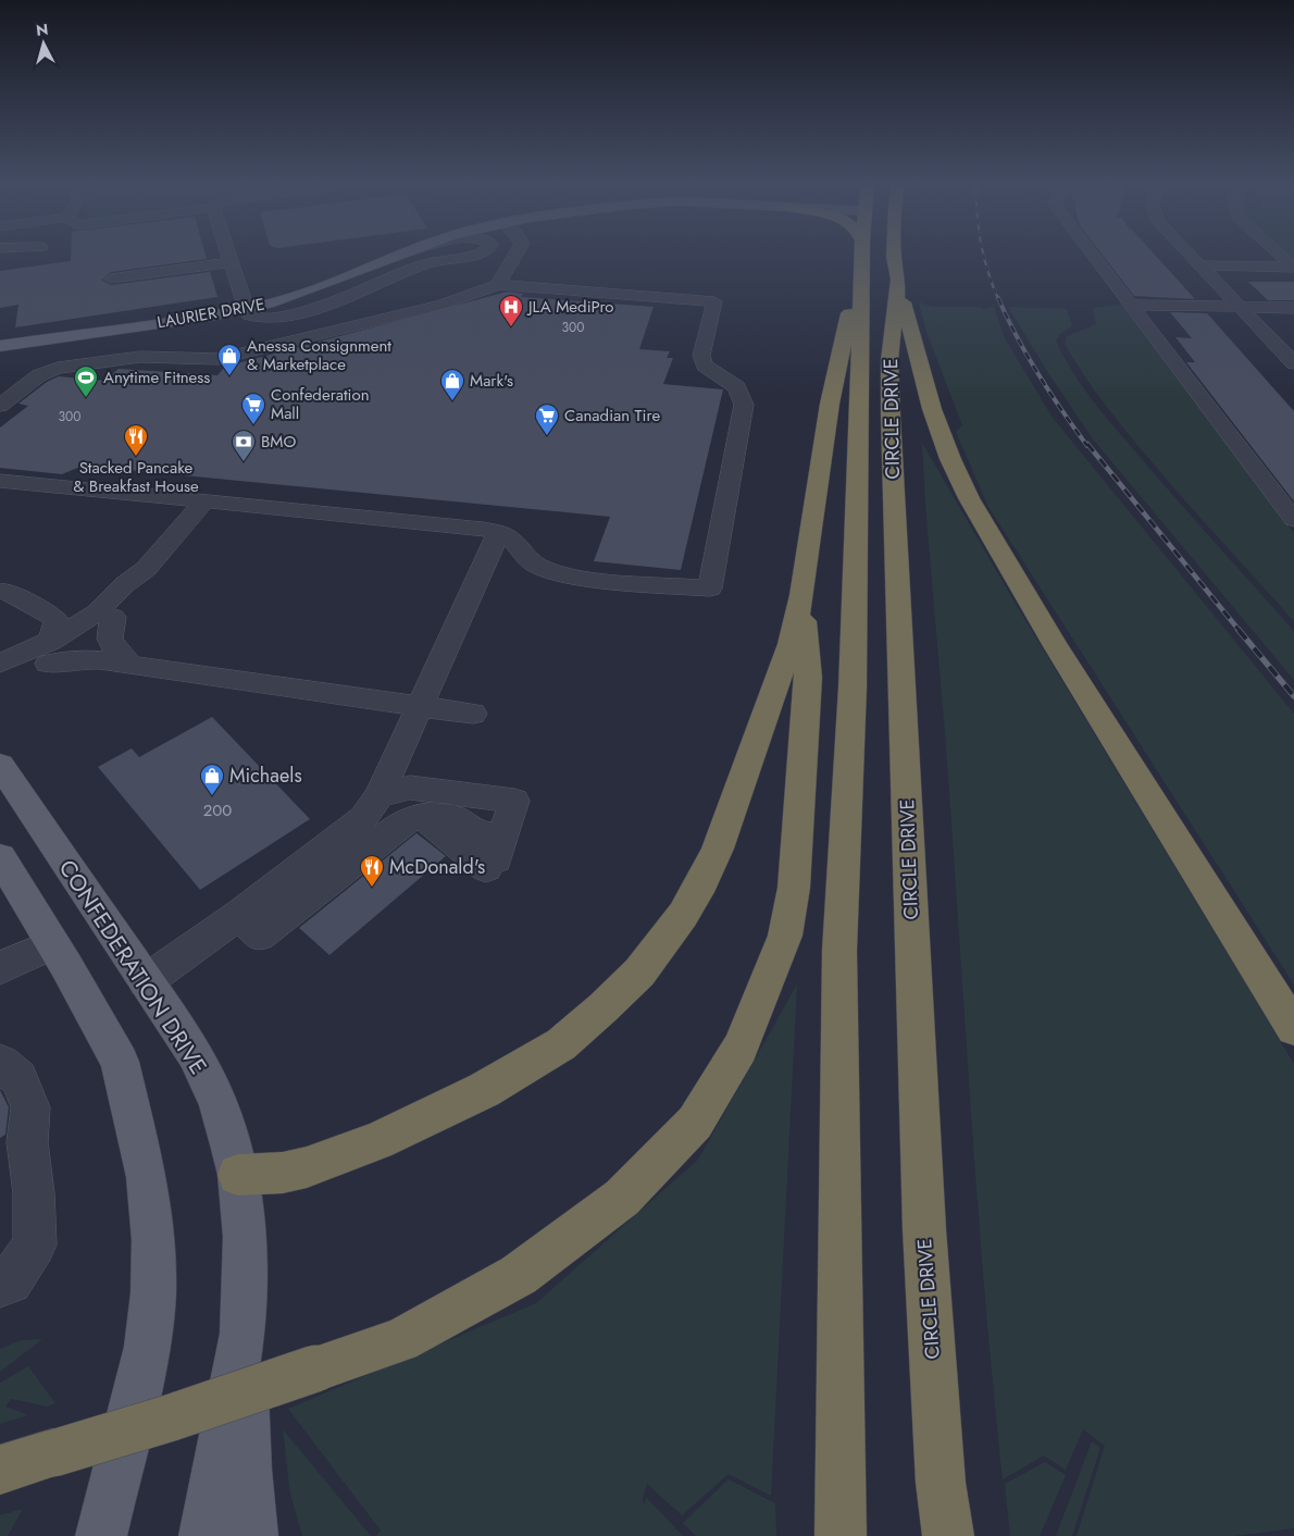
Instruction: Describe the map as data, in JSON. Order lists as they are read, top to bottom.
{
  "streets": {
    "highway": ["CIRCLE DRIVE"],
    "main road": ["LAURIER DRIVE", "CONFEDERATION DRIVE"]
  },
  "places": {
    "hospital": ["JLA MediPro"],
    "shop": ["Anessa Consignment & Marketplace", "Mark's", "Michaels"],
    "sports": ["Anytime Fitness"],
    "supermarket": ["Confederation Mall", "Canadian Tire"],
    "restaurant": ["Stacked Pancake & Breakfast House", "McDonald's"],
    "bank": ["BMO"]
  },
  "house_numbers": ["300", "300", "200"],
  "north": "top"
}
